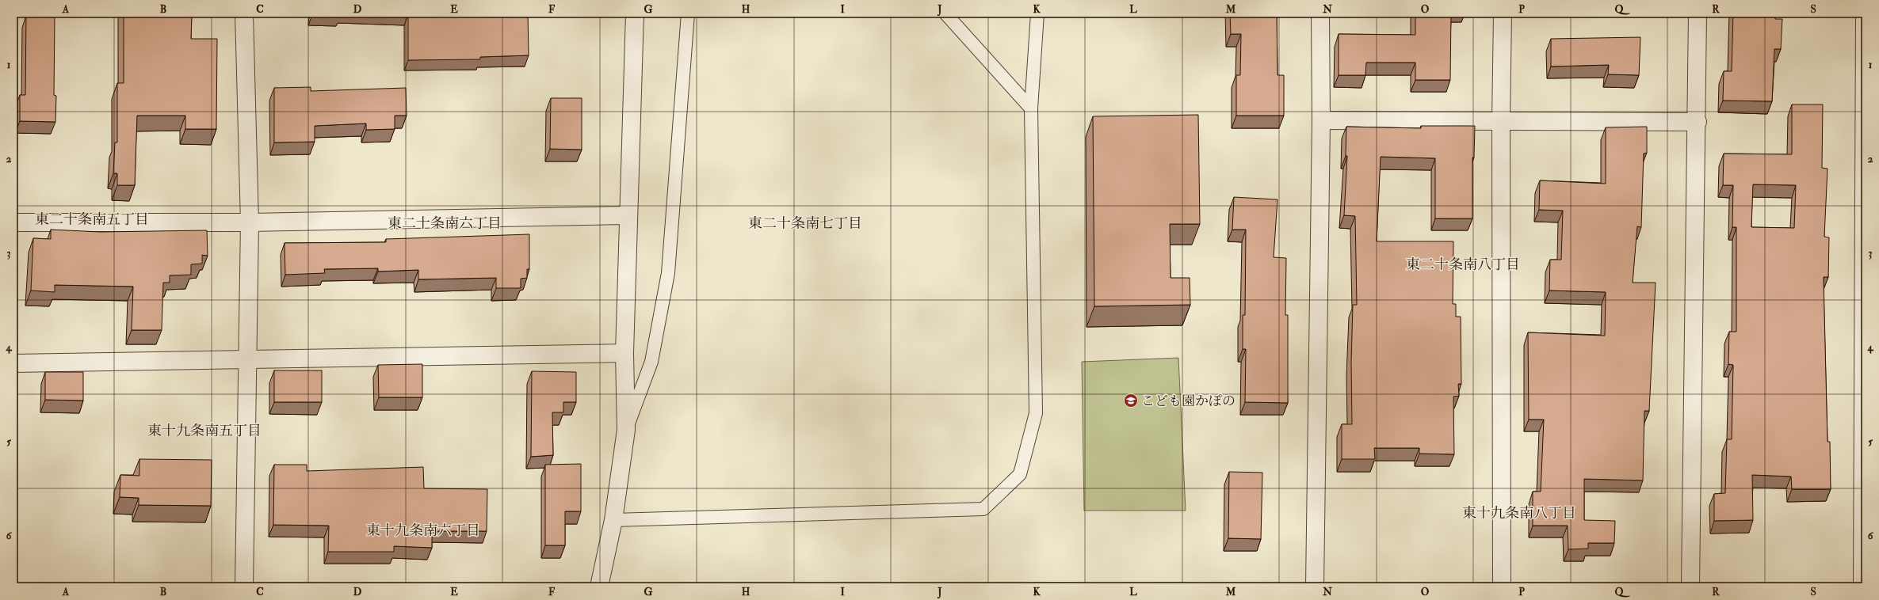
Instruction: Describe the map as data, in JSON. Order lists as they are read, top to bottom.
{
  "districts": [
    "東二十条南五丁目",
    "東二十条南六丁目",
    "東二十条南七丁目",
    "東二十条南八丁目",
    "東十九条南五丁目",
    "東十九条南八丁目",
    "東十九条南六丁目"
  ],
  "places": {
    "school or university": ["こども園かぽの"]
  },
  "grid": {
    "columns": [
      "A",
      "B",
      "C",
      "D",
      "E",
      "F",
      "G",
      "H",
      "I",
      "J",
      "K",
      "L",
      "M",
      "N",
      "O",
      "P",
      "Q",
      "R",
      "S"
    ],
    "rows": [
      "1",
      "2",
      "3",
      "4",
      "5",
      "6"
    ]
  }
}
